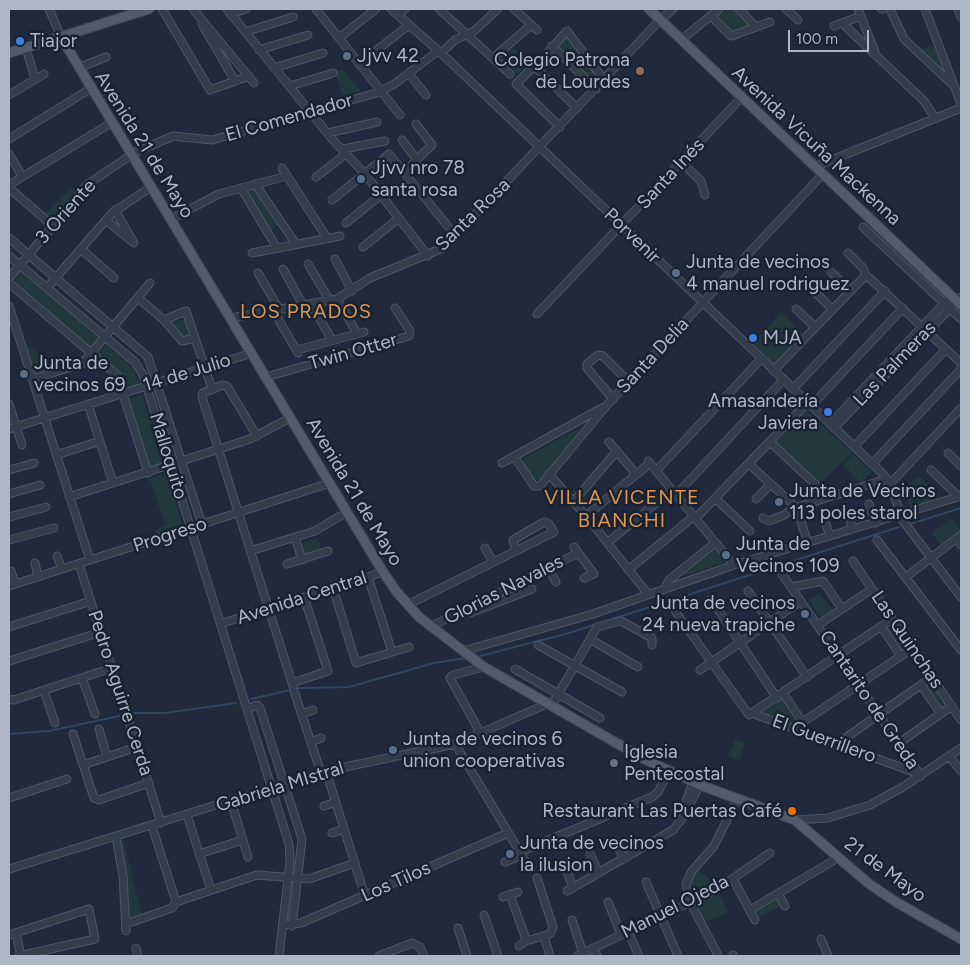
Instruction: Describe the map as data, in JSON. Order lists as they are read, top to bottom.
{
  "streets": {
    "main road": ["Avenida 21 de Mayo", "Avenida Vicuña Mackenna", "21 de Mayo"],
    "street": [
      "El Comendador",
      "Santa Inés",
      "3 Oriente",
      "Santa Rosa",
      "Porvenir",
      "Twin Otter",
      "Santa Delia",
      "Las Palmeras",
      "14 de Julio",
      "Malloquito",
      "Progreso",
      "Glorias Navales",
      "Avenida Central",
      "Las Quinchas",
      "Pedro Aguirre Cerda",
      "Cantarito de Greda",
      "El Guerrillero",
      "Gabriela MIstral",
      "Los Tilos",
      "Manuel Ojeda"
    ]
  },
  "crossings": [
    ["El Comendador", "Avenida 21 de Mayo"],
    ["El Comendador", "3 Oriente"],
    ["El Comendador", "Porvenir"],
    ["Avenida 21 de Mayo", "3 Oriente"],
    ["Avenida 21 de Mayo", "Santa Rosa"],
    ["Avenida 21 de Mayo", "Twin Otter"],
    ["Avenida 21 de Mayo", "14 de Julio"],
    ["Avenida 21 de Mayo", "Progreso"],
    ["Avenida 21 de Mayo", "Glorias Navales"],
    ["Avenida 21 de Mayo", "Avenida Central"],
    ["Avenida 21 de Mayo", "Gabriela MIstral"],
    ["Avenida 21 de Mayo", "21 de Mayo"],
    ["Avenida Vicuña Mackenna", "Santa Inés"],
    ["Avenida Vicuña Mackenna", "Santa Rosa"],
    ["Avenida Vicuña Mackenna", "Santa Delia"],
    ["Avenida Vicuña Mackenna", "Las Palmeras"],
    ["Santa Inés", "Porvenir"],
    ["3 Oriente", "Malloquito"],
    ["Santa Rosa", "Porvenir"],
    ["Porvenir", "Santa Delia"],
    ["Porvenir", "Las Palmeras"],
    ["14 de Julio", "Malloquito"],
    ["Malloquito", "Progreso"],
    ["Malloquito", "Avenida Central"],
    ["Malloquito", "Gabriela MIstral"],
    ["Malloquito", "Los Tilos"],
    ["Progreso", "Pedro Aguirre Cerda"],
    ["Pedro Aguirre Cerda", "Gabriela MIstral"],
    ["Cantarito de Greda", "El Guerrillero"]
  ],
  "districts": ["LOS PRADOS", "VILLA VICENTE BIANCHI"],
  "places": [
    "Tiajor",
    "Jjvv 42",
    "Colegio Patrona de Lourdes",
    "Jjvv nro 78 santa rosa",
    "Junta de vecinos 4 manuel rodriguez",
    "MJA",
    "Junta de vecinos 69",
    "Amasandería Javiera",
    "Junta de Vecinos 113 poles starol",
    "Junta de Vecinos 109",
    "Junta de vecinos 24 nueva trapiche",
    "Junta de vecinos 6 union cooperativas",
    "Iglesia Pentecostal",
    "Restaurant Las Puertas Café",
    "Junta de vecinos la ilusion"
  ],
  "scale_bar": "100 m"
}
